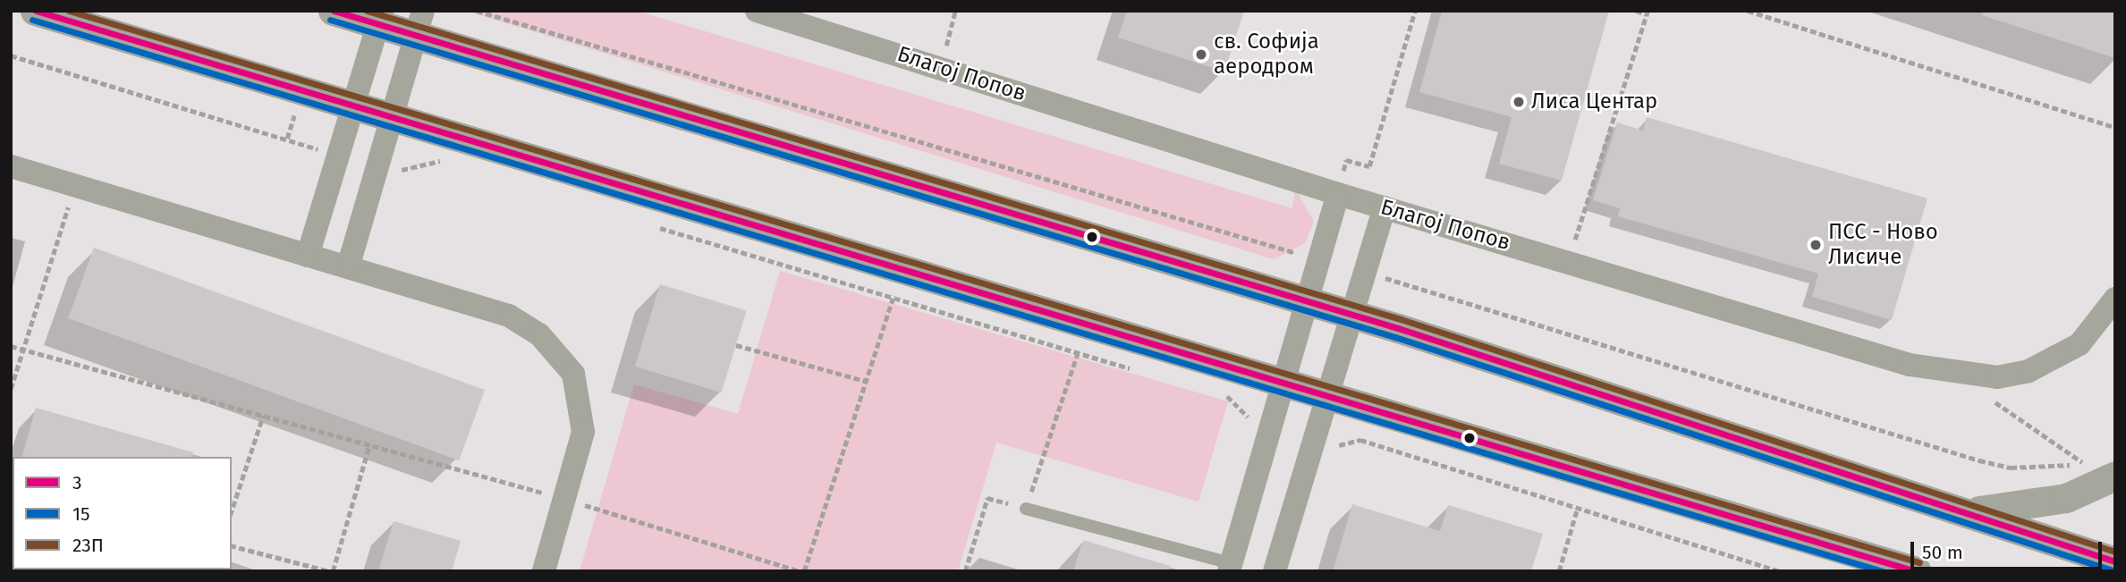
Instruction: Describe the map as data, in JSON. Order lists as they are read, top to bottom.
{
  "streets": {
    "street": ["Благој Попов"]
  },
  "places": ["св. Софија аеродром", "Лиса Центар", "ПСС - Ново Лисиче"],
  "lines": ["transit line 3", "transit line 23П", "transit line 15"],
  "legend": ["3", "15", "23П"],
  "scale_bar": "50 m"
}
